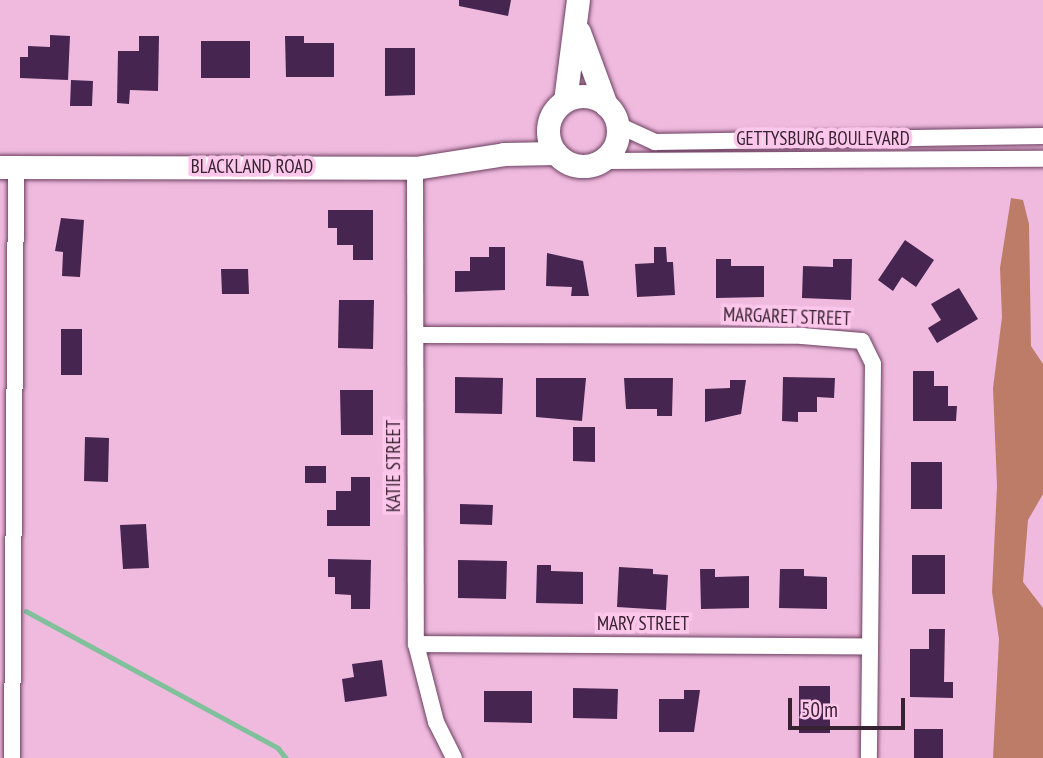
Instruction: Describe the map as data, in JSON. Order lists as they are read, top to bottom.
{
  "streets": {
    "street": [
      "GETTYSBURG BOULEVARD",
      "BLACKLAND ROAD",
      "MARGARET STREET",
      "KATIE STREET",
      "MARY STREET"
    ]
  },
  "crossings": [
    ["GETTYSBURG BOULEVARD", "BLACKLAND ROAD"],
    ["BLACKLAND ROAD", "KATIE STREET"],
    ["MARGARET STREET", "KATIE STREET"],
    ["MARGARET STREET", "MARY STREET"],
    ["KATIE STREET", "MARY STREET"]
  ],
  "scale_bar": "50 m"
}
